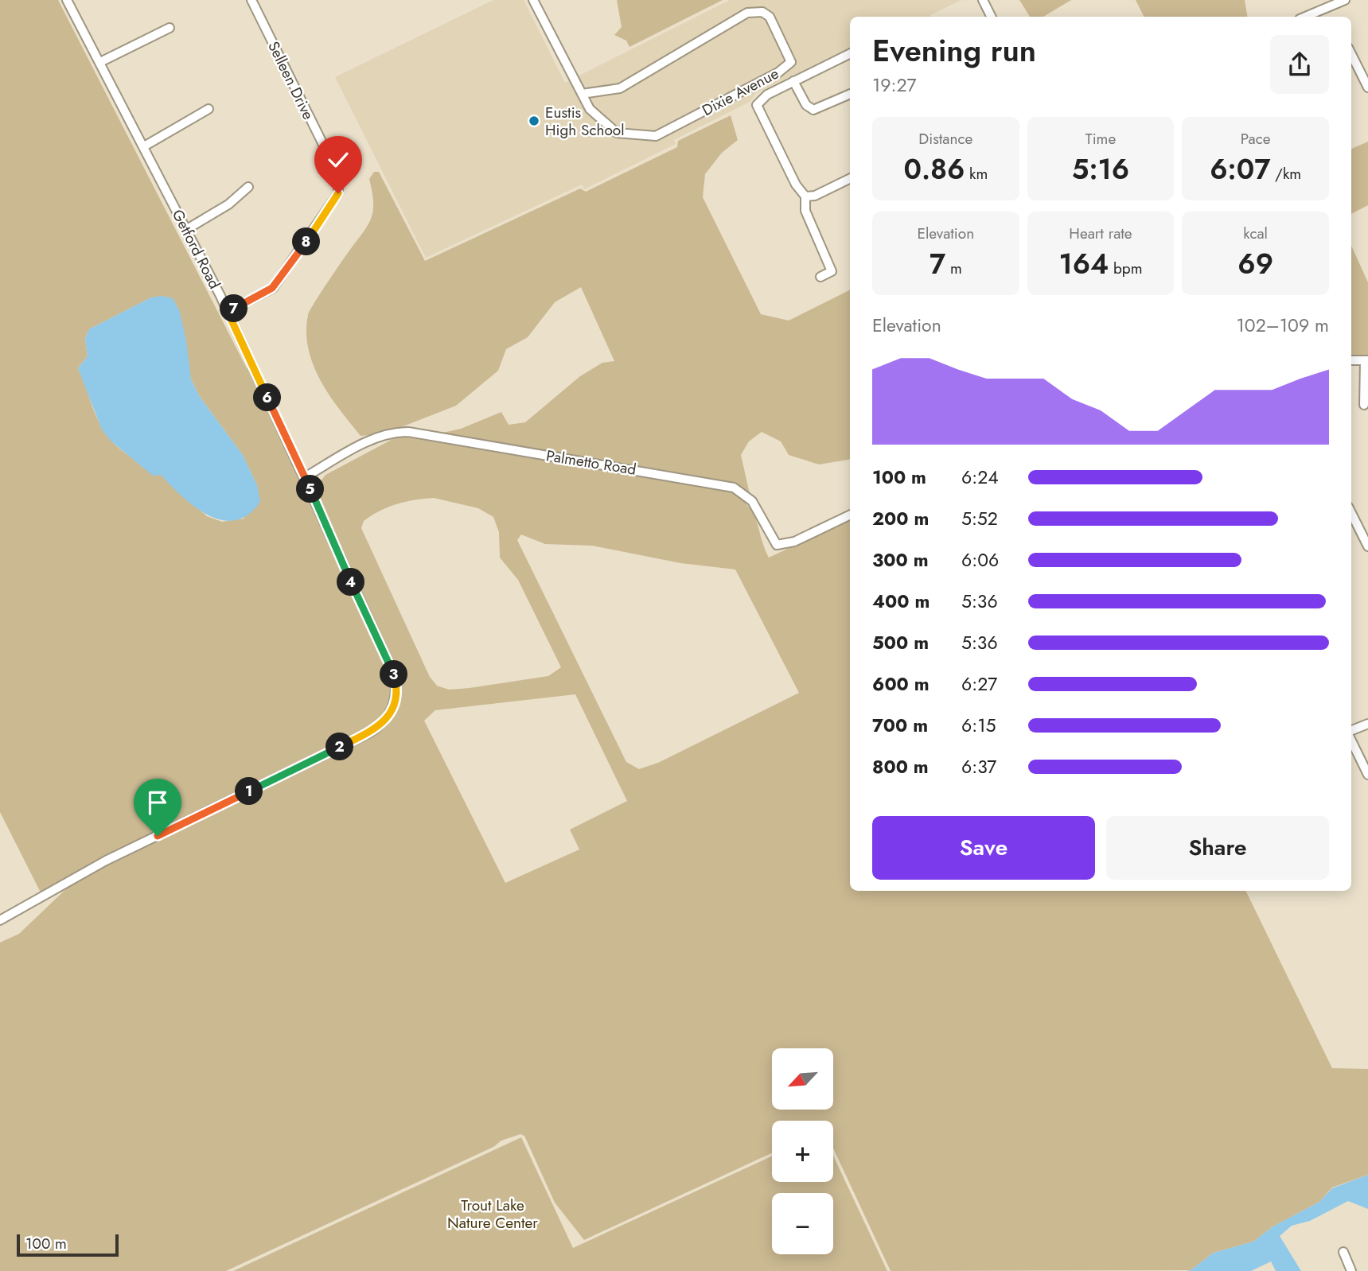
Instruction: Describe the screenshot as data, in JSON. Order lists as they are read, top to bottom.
{
  "streets": {
    "street": [
      "Selleen Drive",
      "Dixie Avenue",
      "Getford Road",
      "Palmetto Road"
    ]
  },
  "crossings": [
    ["Selleen Drive", "Getford Road"],
    ["Getford Road", "Palmetto Road"]
  ],
  "parks": ["Trout Lake Nature Center"],
  "places": ["Eustis High School"],
  "scale_bar": "100 m",
  "north": "bottom left",
  "page": {
    "heading": ["Evening run", "19:27"],
    "stats": [
      ["Distance", "0.86 km"],
      ["Time", "5:16"],
      ["Pace", "6:07 /km"],
      ["Elevation", "7 m"],
      ["Heart rate", "164 bpm"],
      ["kcal", "69"]
    ],
    "pins": [
      "8",
      "7",
      "6",
      "5",
      "4",
      "3",
      "2",
      "1"
    ],
    "chart": ["Elevation", "102–109 m"],
    "list": [
      {
        "name": "100 m",
        "note": "6:24"
      },
      {
        "name": "200 m",
        "note": "5:52"
      },
      {
        "name": "300 m",
        "note": "6:06"
      },
      {
        "name": "400 m",
        "note": "5:36"
      },
      {
        "name": "500 m",
        "note": "5:36"
      },
      {
        "name": "600 m",
        "note": "6:27"
      },
      {
        "name": "700 m",
        "note": "6:15"
      },
      {
        "name": "800 m",
        "note": "6:37"
      }
    ],
    "buttons": ["Save", "Share"],
    "map_buttons": ["+", "−"],
    "scale": "100 m"
  }
}
